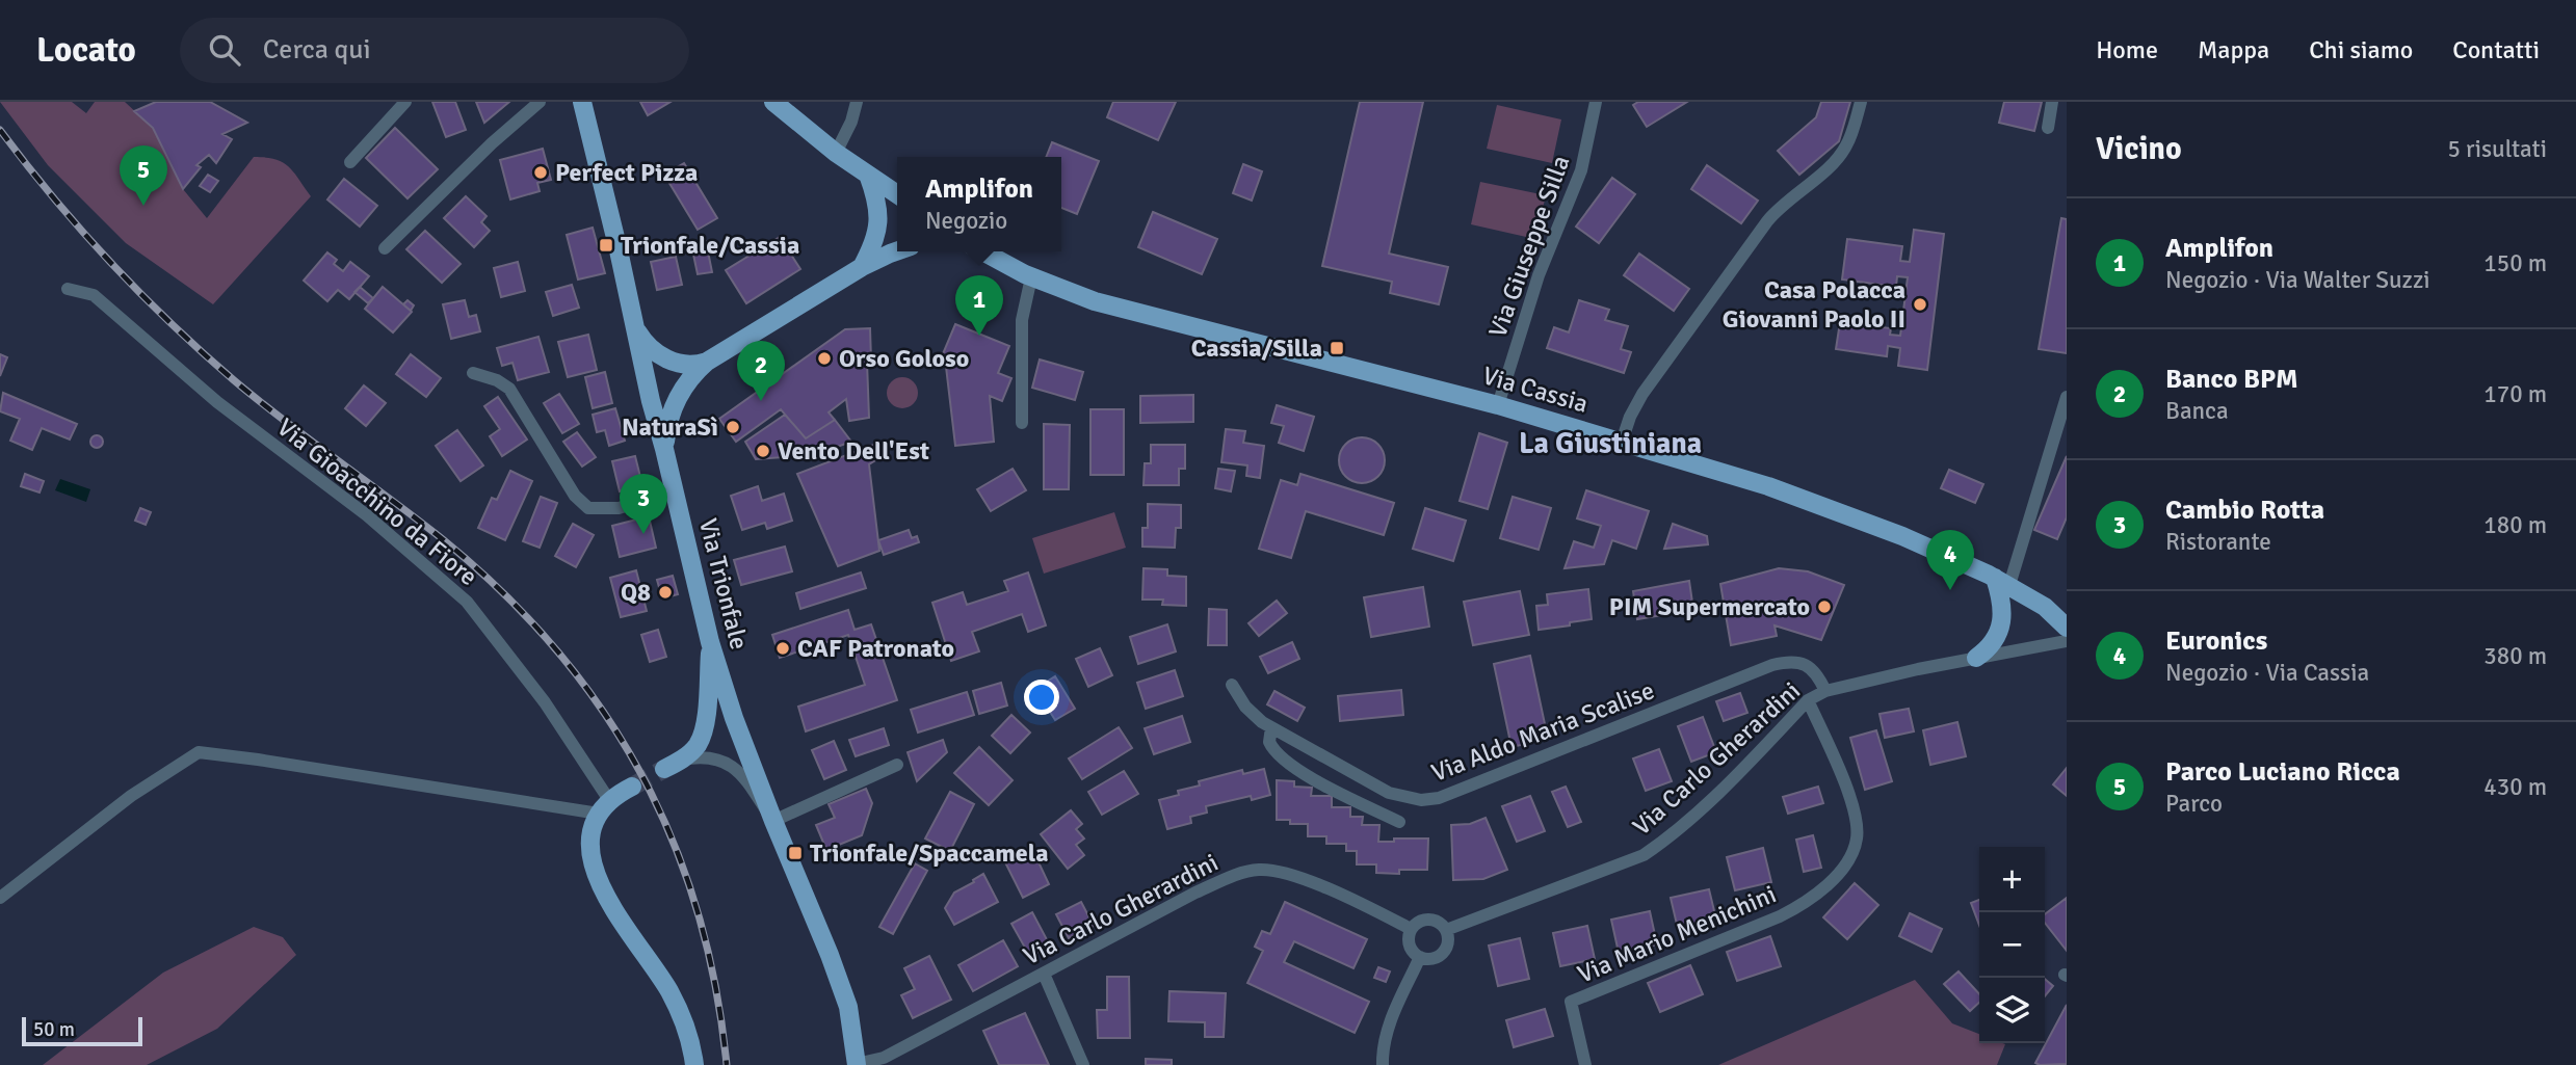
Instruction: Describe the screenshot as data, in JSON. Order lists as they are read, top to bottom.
{
  "streets": {
    "main road": ["Via Cassia", "Via Trionfale"],
    "street": [
      "Via Giuseppe Silla",
      "Via Gioacchino da Fiore",
      "Via Aldo Maria Scalise",
      "Via Carlo Gherardini",
      "Via Mario Menichini"
    ]
  },
  "crossings": [
    ["Via Giuseppe Silla", "Via Cassia"],
    ["Via Trionfale", "Via Carlo Gherardini"],
    ["Via Aldo Maria Scalise", "Via Carlo Gherardini"],
    ["Via Carlo Gherardini", "Via Mario Menichini"]
  ],
  "districts": ["La Giustiniana"],
  "places": {
    "other": [
      "Perfect Pizza",
      "Casa Polacca Giovanni Paolo II",
      "Orso Goloso",
      "NaturaSì",
      "Vento Dell'Est",
      "Q8",
      "PIM Supermercato",
      "CAF Patronato"
    ],
    "transit": ["Trionfale/Cassia", "Cassia/Silla", "Trionfale/Spaccamela"]
  },
  "scale_bar": "50 m",
  "page": {
    "header": "Locato",
    "search": "Cerca qui",
    "nav": [
      "Home",
      "Mappa",
      "Chi siamo",
      "Contatti"
    ],
    "heading": ["Vicino", "5 risultati"],
    "pins": [
      "5",
      "1",
      "2",
      "3",
      "4"
    ],
    "popup": ["Amplifon", "Negozio"],
    "list": [
      {
        "mark": "1",
        "name": "Amplifon",
        "note": "Negozio · Via Walter Suzzi",
        "value": "150 m"
      },
      {
        "mark": "2",
        "name": "Banco BPM",
        "note": "Banca",
        "value": "170 m"
      },
      {
        "mark": "3",
        "name": "Cambio Rotta",
        "note": "Ristorante",
        "value": "180 m"
      },
      {
        "mark": "4",
        "name": "Euronics",
        "note": "Negozio · Via Cassia",
        "value": "380 m"
      },
      {
        "mark": "5",
        "name": "Parco Luciano Ricca",
        "note": "Parco",
        "value": "430 m"
      }
    ],
    "map_buttons": ["+", "−"],
    "scale": "50 m"
  }
}
